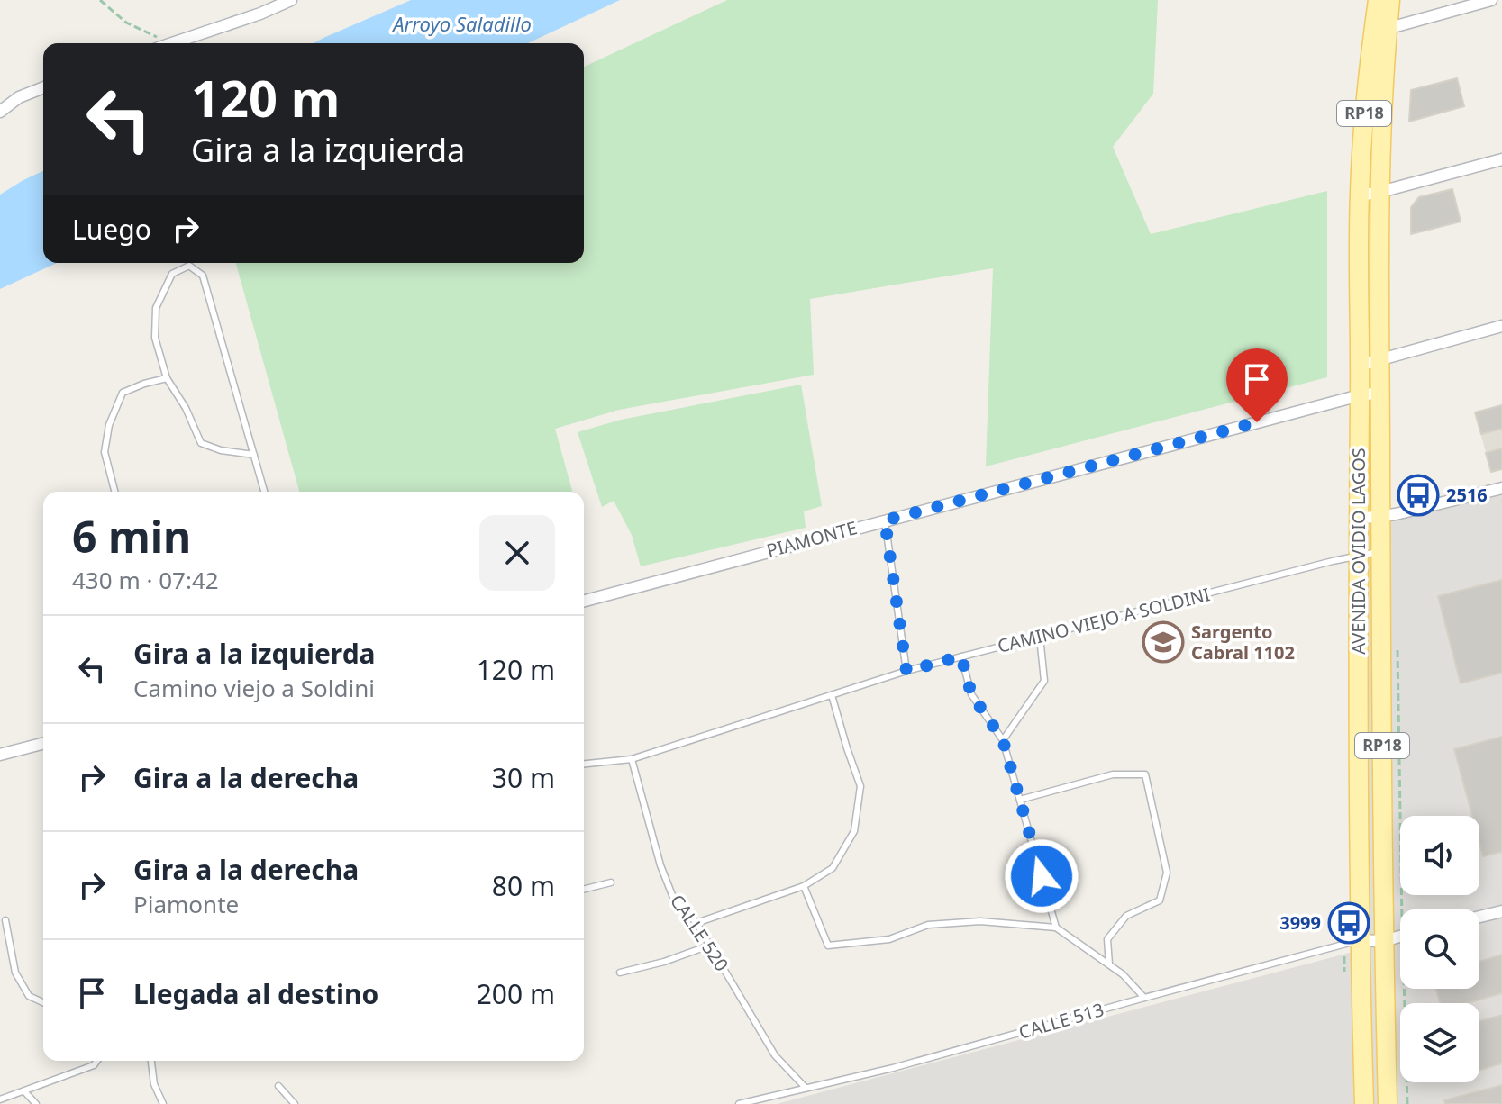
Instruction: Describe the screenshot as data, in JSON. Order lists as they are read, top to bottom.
{
  "streets": {
    "main road": ["RP18", "AVENIDA OVIDIO LAGOS"],
    "street": ["PIAMONTE", "CALLE 513"],
    "lane": ["CAMINO VIEJO A SOLDINI", "CALLE 520"]
  },
  "crossings": [
    ["PIAMONTE", "AVENIDA OVIDIO LAGOS"],
    ["AVENIDA OVIDIO LAGOS", "CAMINO VIEJO A SOLDINI"],
    ["AVENIDA OVIDIO LAGOS", "CALLE 513"],
    ["CAMINO VIEJO A SOLDINI", "CALLE 520"],
    ["CALLE 520", "CALLE 513"]
  ],
  "water": ["Arroyo Saladillo"],
  "places": {
    "bus stop": ["2516", "3999"],
    "school or university": ["Sargento Cabral 1102"]
  },
  "page": {
    "turn": ["120 m", "Gira a la izquierda"],
    "then": "Luego",
    "heading": ["6 min", "430 m · 07:42"],
    "list": [
      {
        "name": "Gira a la izquierda",
        "note": "Camino viejo a Soldini",
        "value": "120 m"
      },
      {
        "name": "Gira a la derecha",
        "value": "30 m"
      },
      {
        "name": "Gira a la derecha",
        "note": "Piamonte",
        "value": "80 m"
      },
      {
        "name": "Llegada al destino",
        "value": "200 m"
      }
    ]
  }
}
